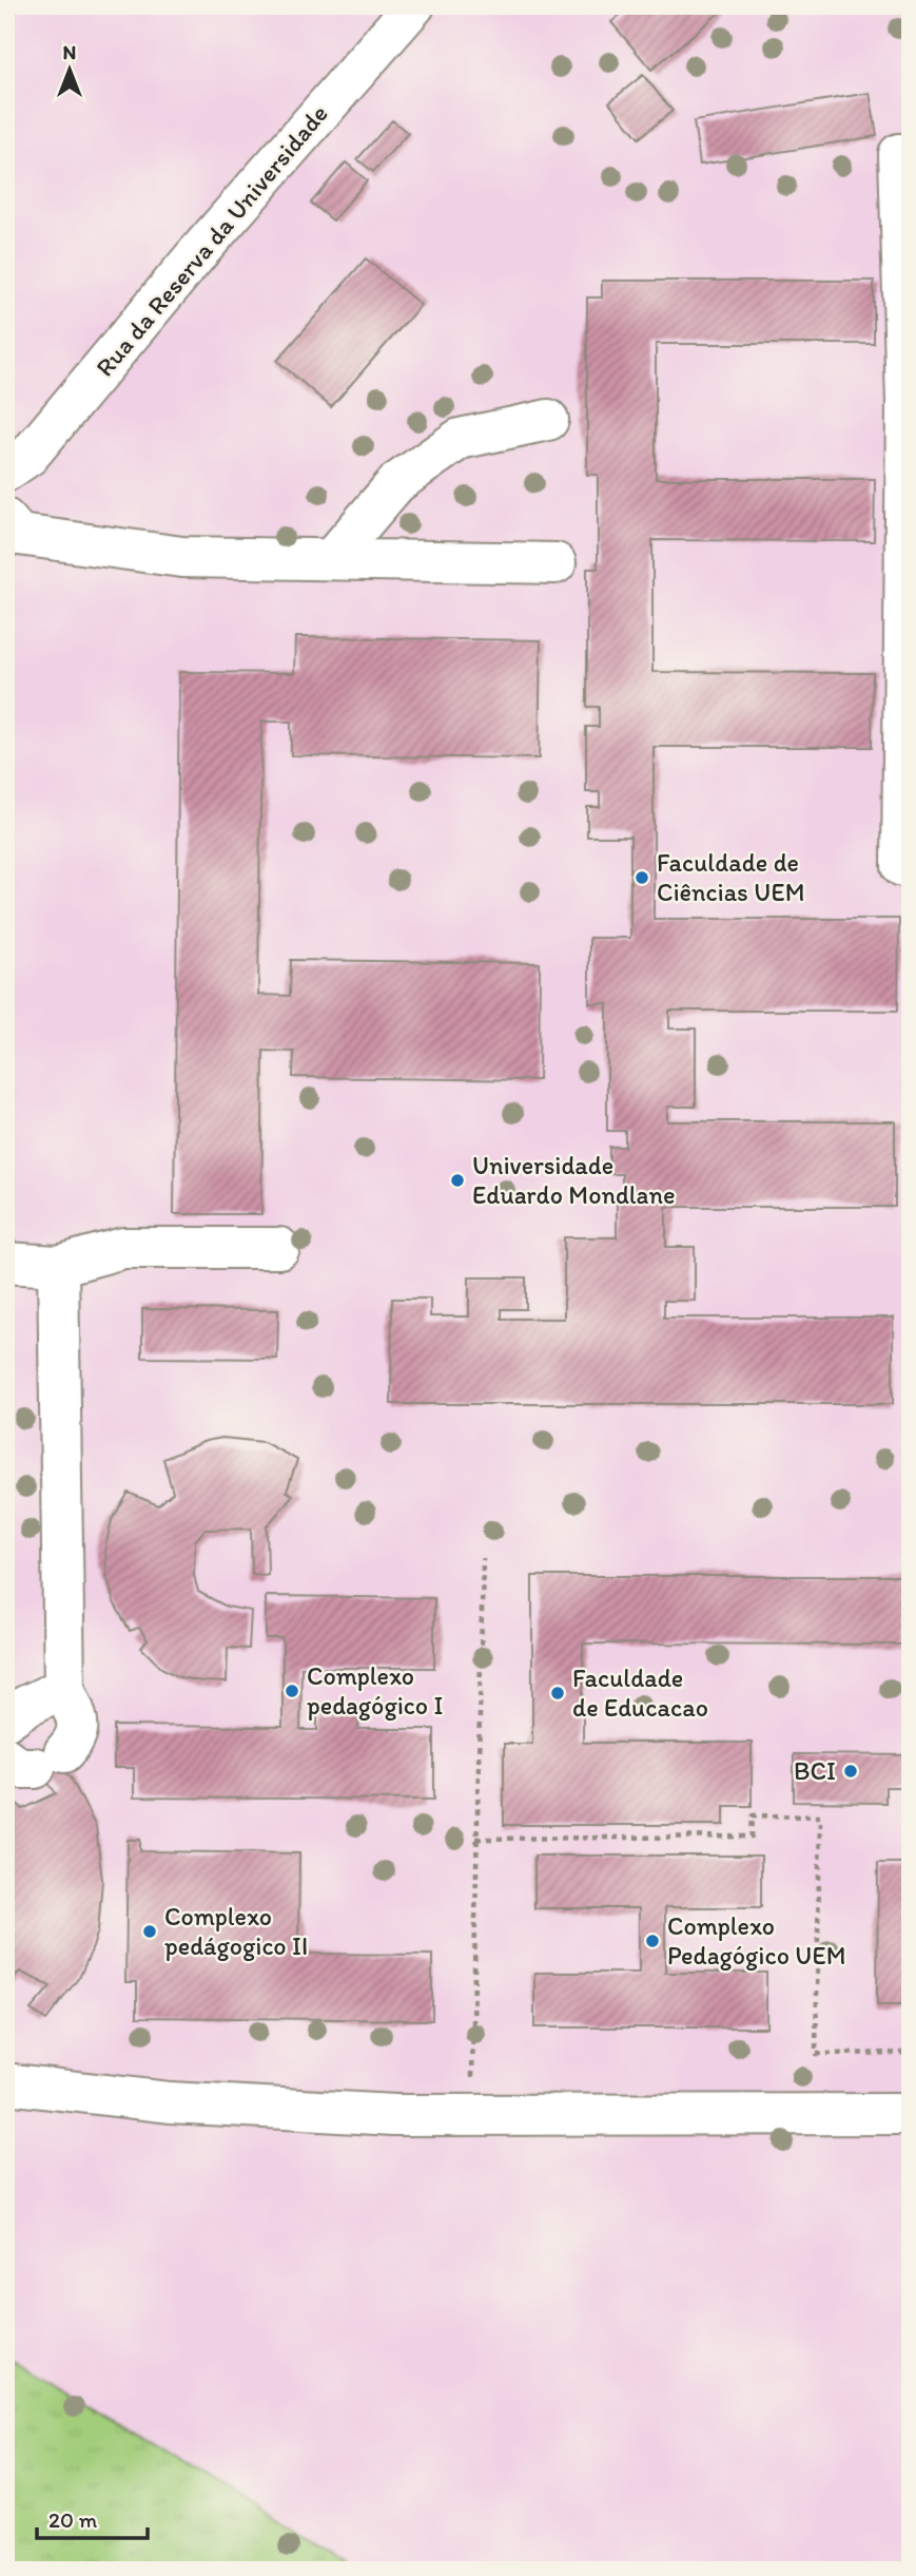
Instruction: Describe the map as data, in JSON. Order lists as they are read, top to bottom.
{
  "streets": {
    "lane": ["Rua da Reserva da Universidade"]
  },
  "places": [
    "Faculdade de Ciências UEM",
    "Universidade Eduardo Mondlane",
    "Complexo pedagógico I",
    "Faculdade de Educacao",
    "BCI",
    "Complexo pedágogico II",
    "Complexo Pedagógico UEM"
  ],
  "scale_bar": "20 m",
  "north": "top"
}
